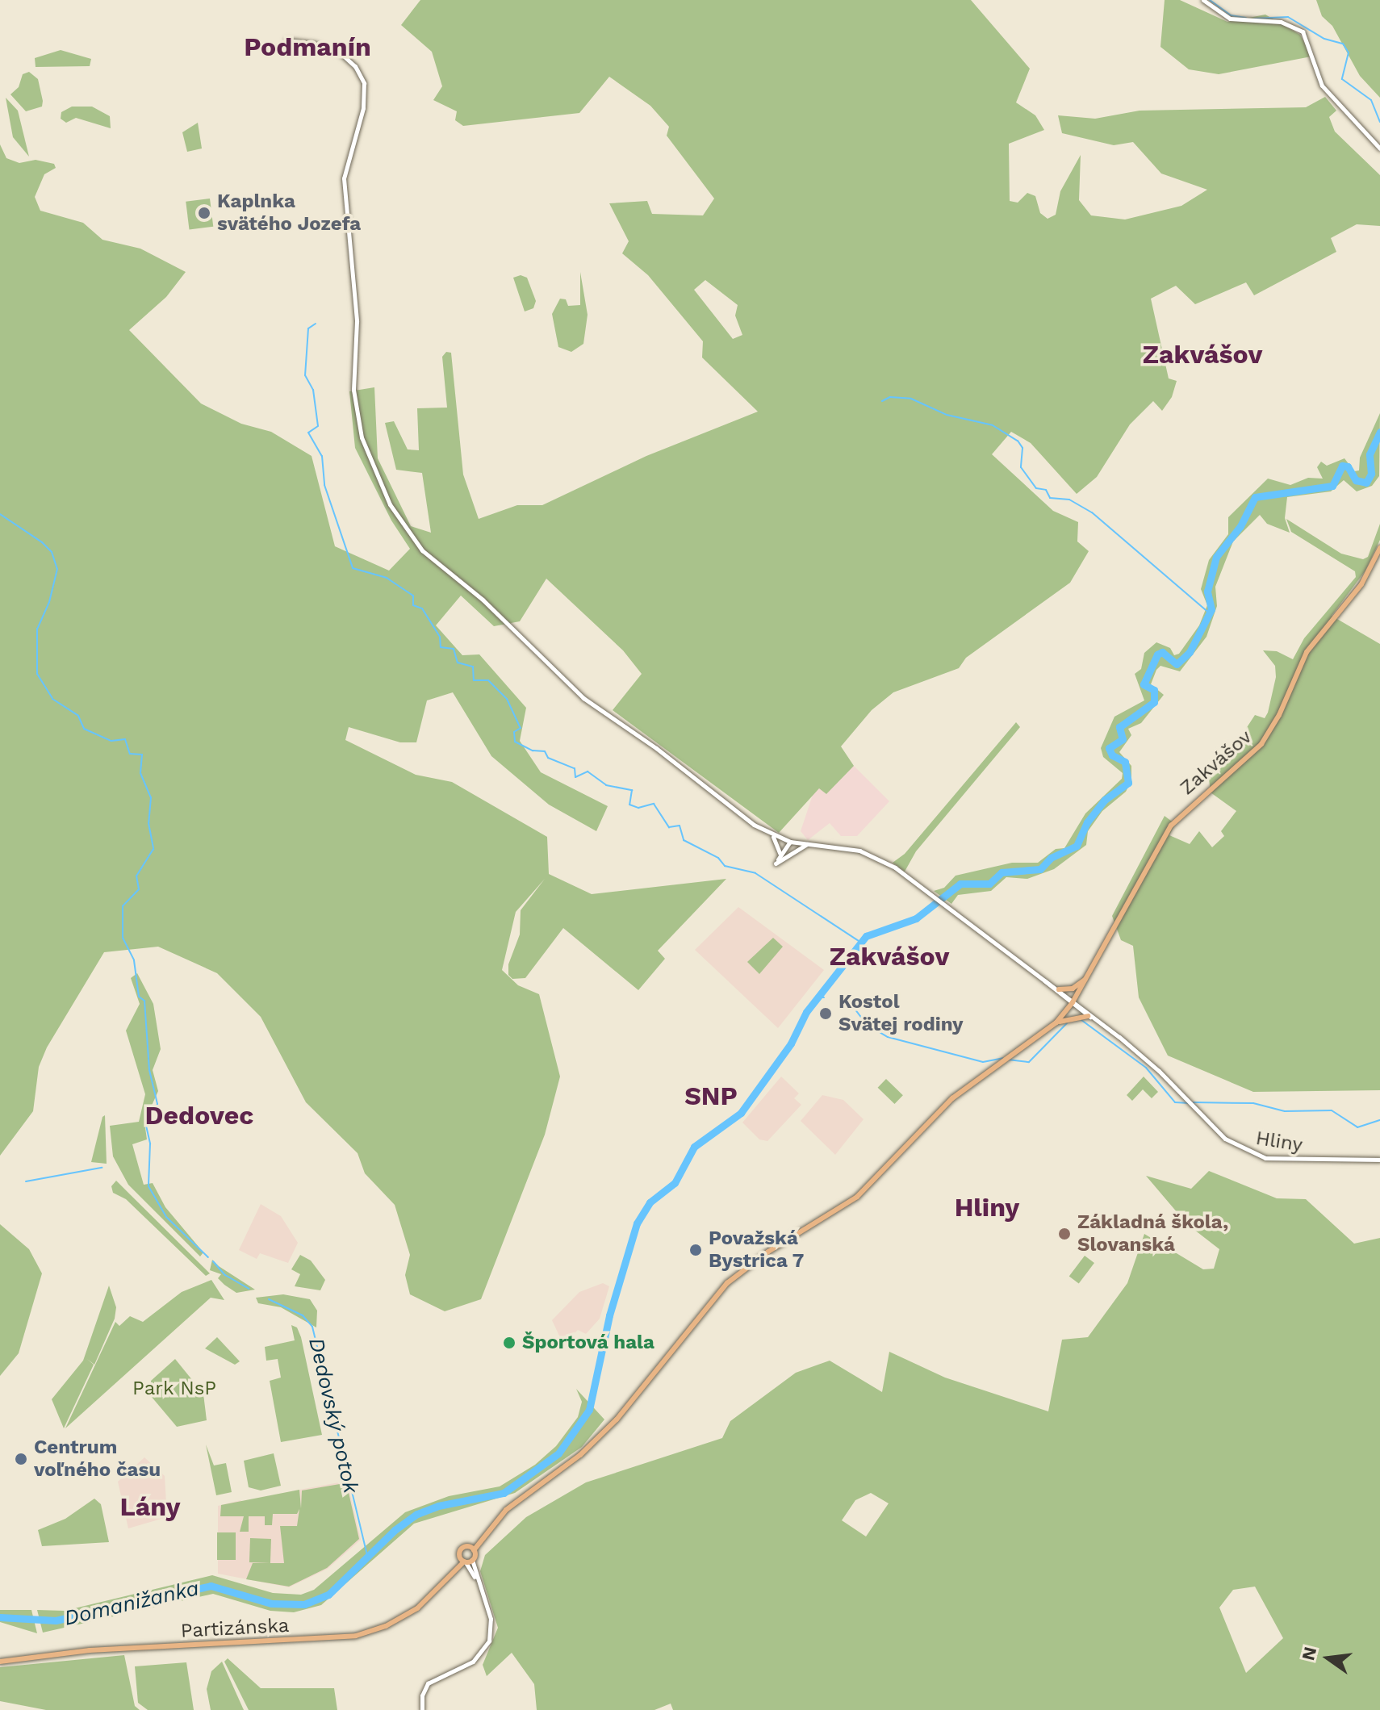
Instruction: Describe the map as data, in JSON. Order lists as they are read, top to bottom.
{
  "streets": {
    "main road": ["Zakvášov", "Partizánska"],
    "street": ["Hliny"]
  },
  "crossings": [
    ["Zakvášov", "Hliny"],
    ["Zakvášov", "Partizánska"]
  ],
  "districts": [
    "Podmanín",
    "Zakvášov",
    "Zakvášov",
    "SNP",
    "Dedovec",
    "Hliny",
    "Lány"
  ],
  "water": ["Dedovský potok", "Domanižanka"],
  "parks": ["Park NsP"],
  "places": [
    "Kaplnka svätého Jozefa",
    "Kostol Svätej rodiny",
    "Základná škola, Slovanská",
    "Považská Bystrica 7",
    "Športová hala",
    "Centrum voľného času"
  ],
  "north": "left"
}
